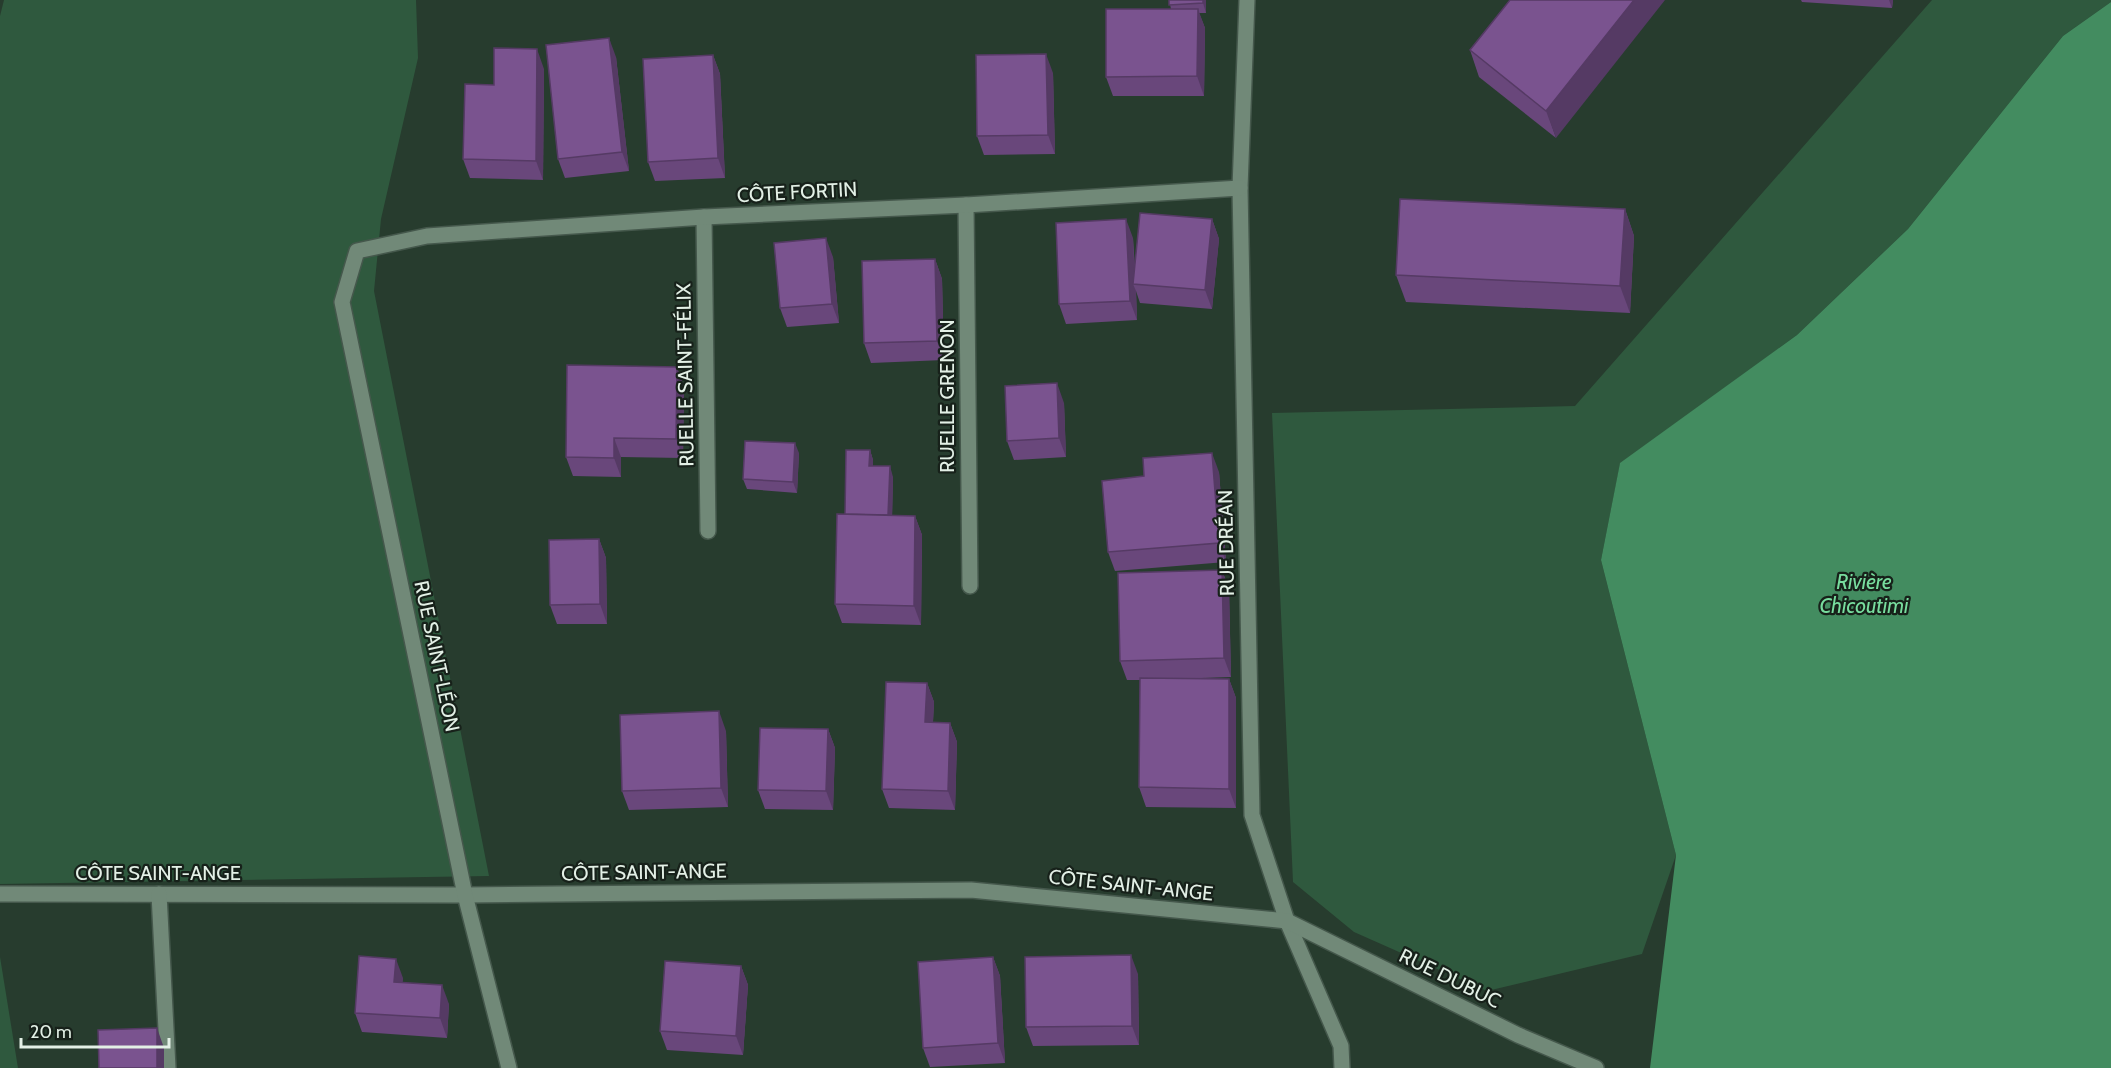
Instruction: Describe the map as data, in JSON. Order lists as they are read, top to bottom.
{
  "streets": {
    "street": [
      "CÔTE FORTIN",
      "RUELLE SAINT-FÉLIX",
      "RUELLE GRENON",
      "RUE DRÉAN",
      "RUE SAINT-LÉON",
      "CÔTE SAINT-ANGE",
      "RUE DUBUC"
    ]
  },
  "crossings": [
    ["CÔTE FORTIN", "RUELLE SAINT-FÉLIX"],
    ["CÔTE FORTIN", "RUELLE GRENON"],
    ["CÔTE FORTIN", "RUE DRÉAN"],
    ["CÔTE FORTIN", "RUE SAINT-LÉON"],
    ["RUE DRÉAN", "CÔTE SAINT-ANGE"],
    ["RUE DRÉAN", "RUE DUBUC"],
    ["RUE SAINT-LÉON", "CÔTE SAINT-ANGE"],
    ["CÔTE SAINT-ANGE", "RUE DUBUC"]
  ],
  "water": ["Rivière Chicoutimi"],
  "scale_bar": "20 m"
}
